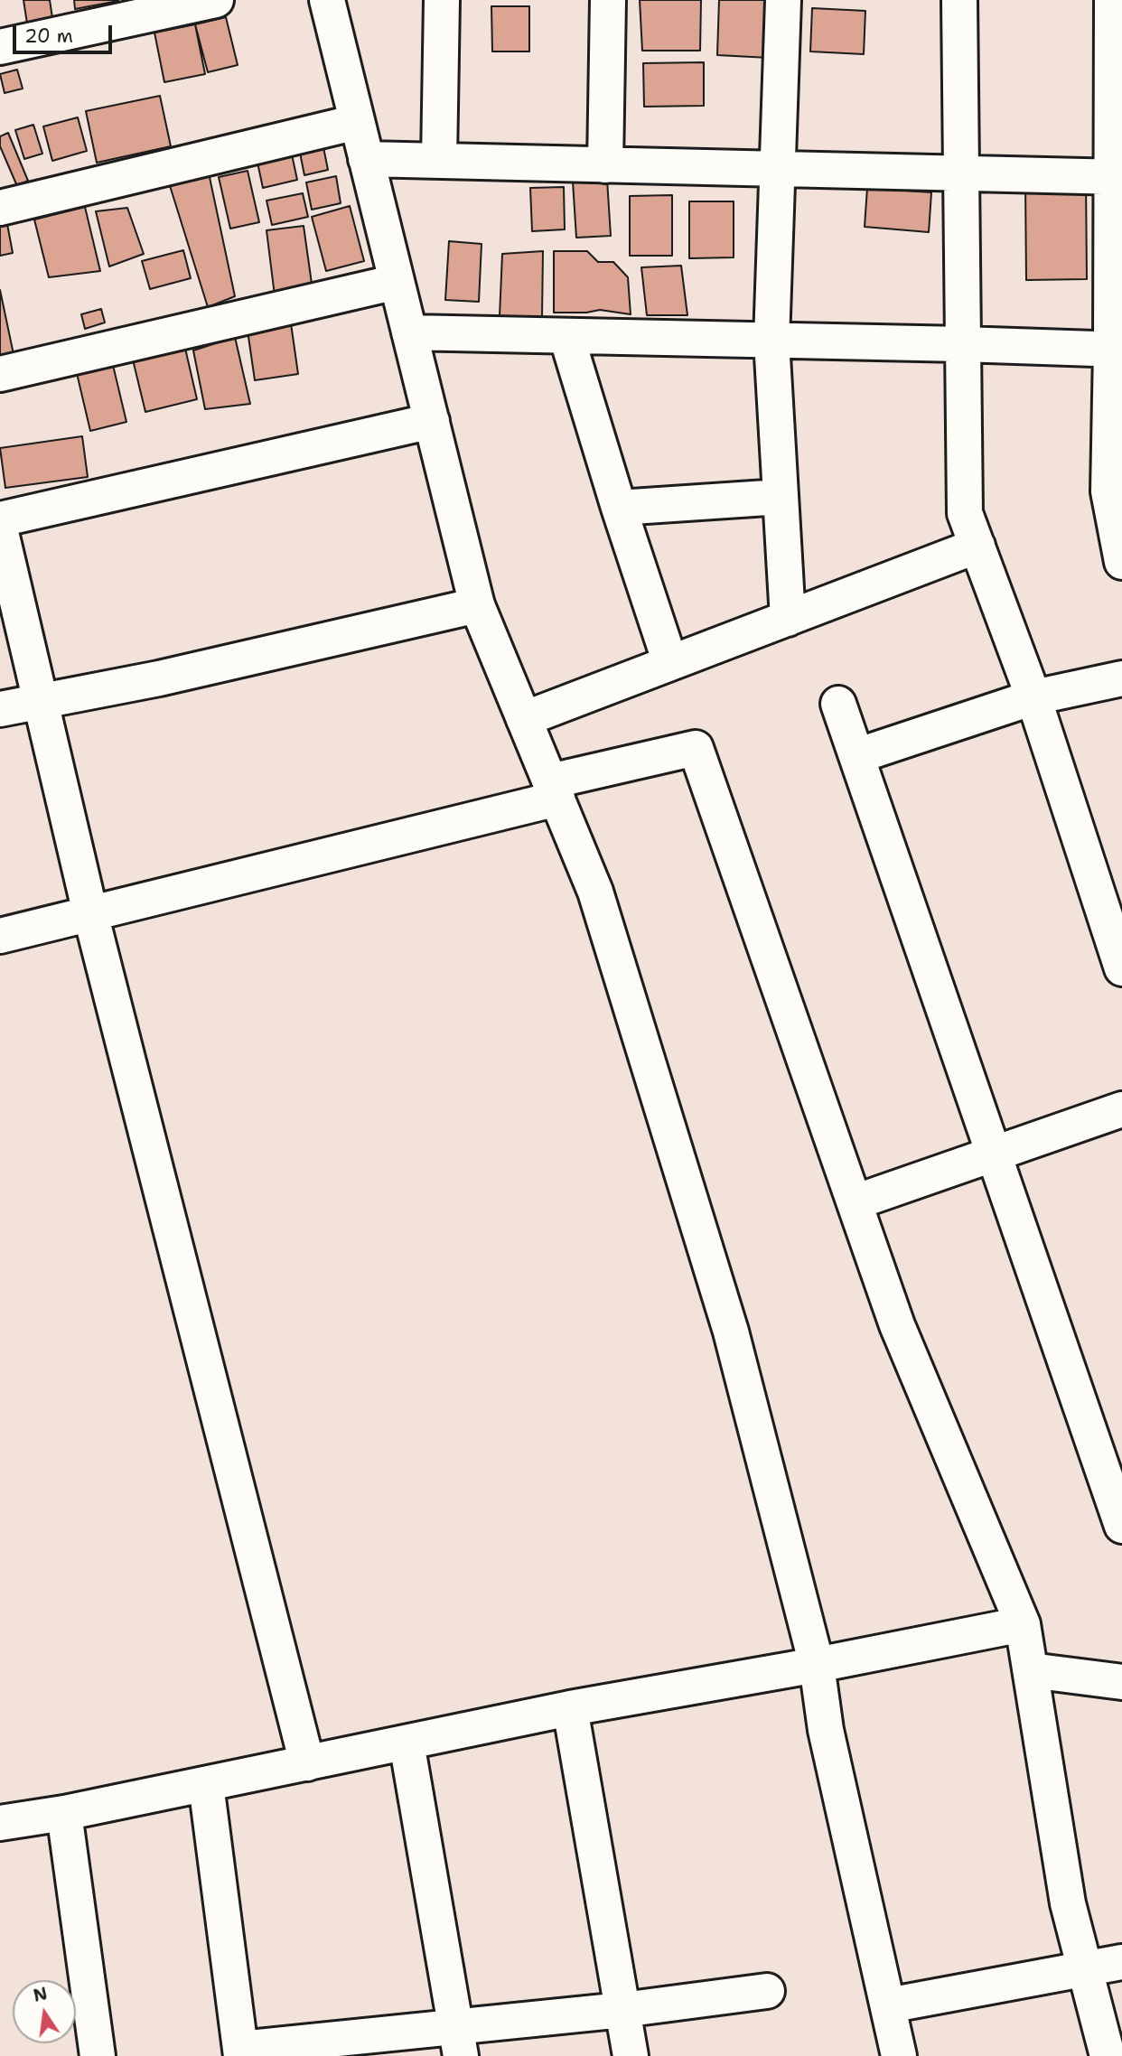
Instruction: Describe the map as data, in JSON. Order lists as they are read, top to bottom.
{
  "scale_bar": "20 m",
  "north": "top"
}
